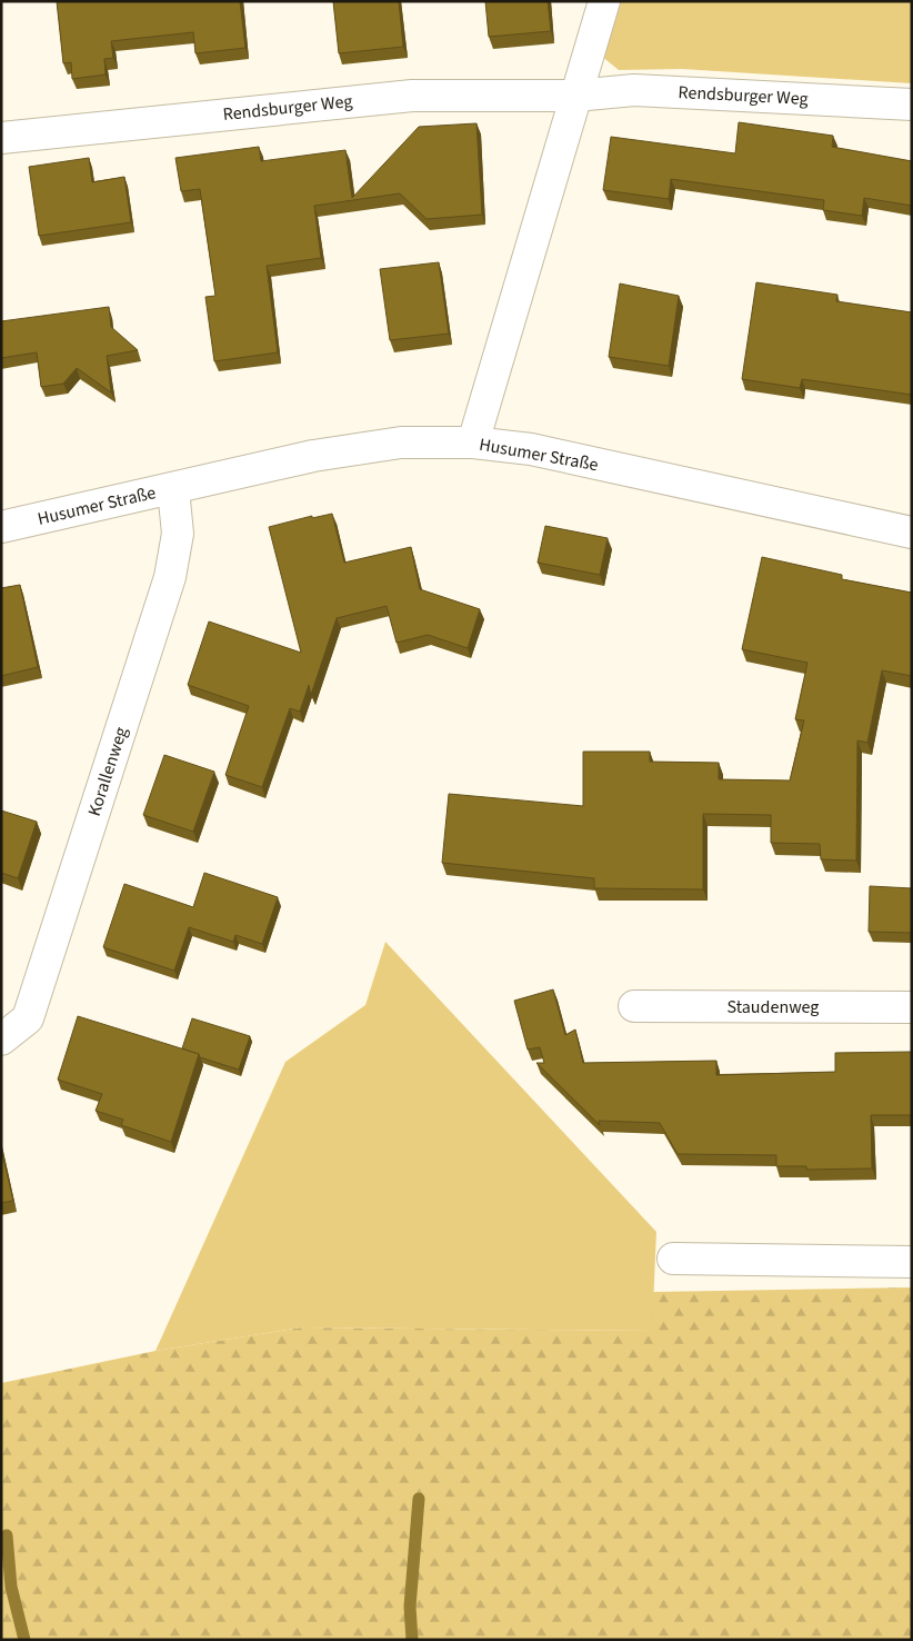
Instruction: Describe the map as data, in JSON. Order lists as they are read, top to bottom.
{
  "streets": {
    "street": [
      "Rendsburger Weg",
      "Husumer Straße",
      "Korallenweg",
      "Staudenweg"
    ]
  },
  "crossings": [
    ["Husumer Straße", "Korallenweg"]
  ]
}
